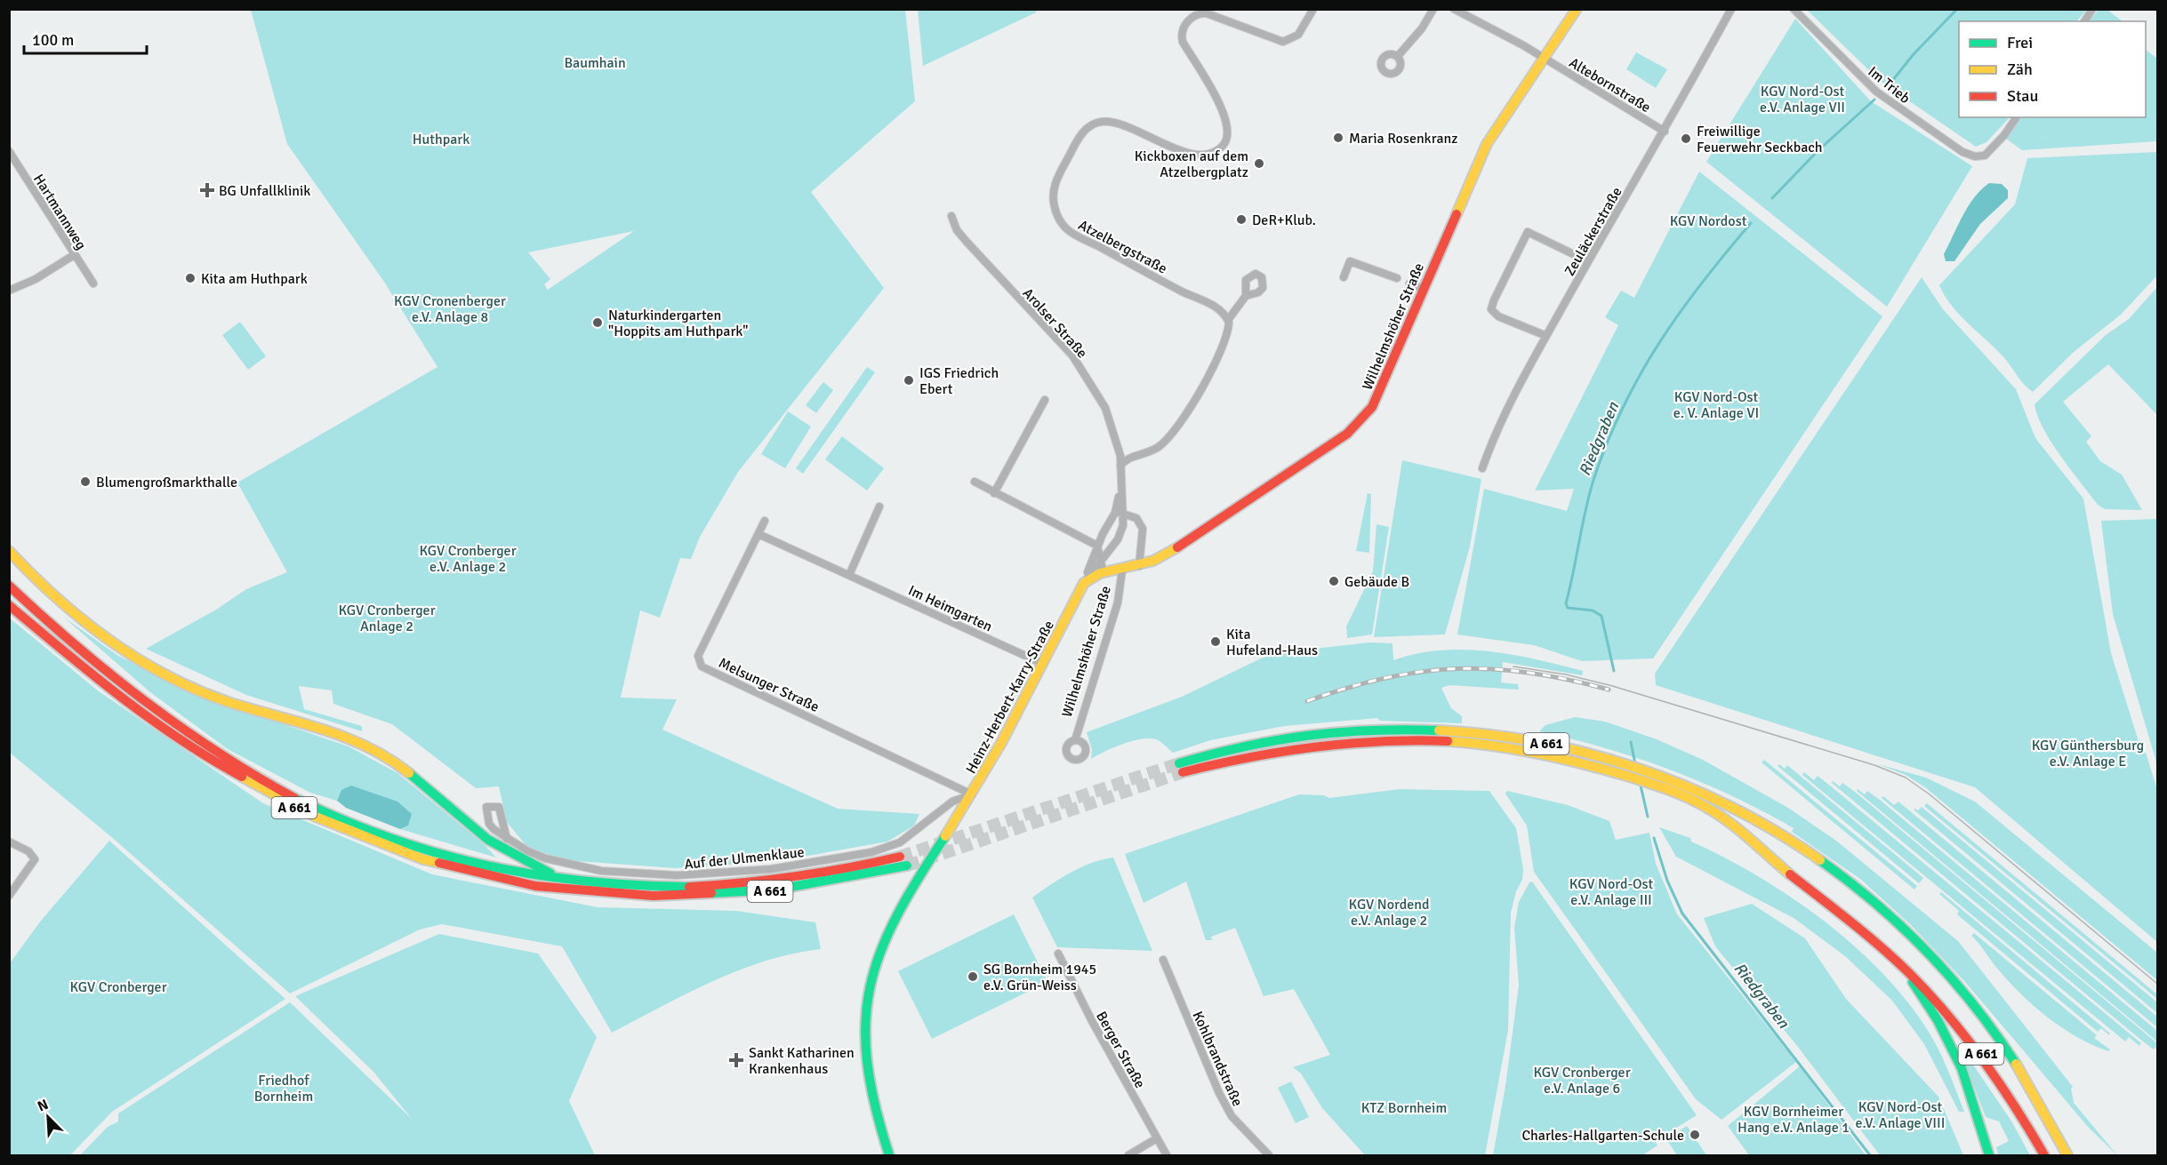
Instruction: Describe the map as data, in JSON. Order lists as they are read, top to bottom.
{
  "streets": {
    "main road": ["Wilhelmshöher Straße", "Heinz-Herbert-Karry-Straße", "A 661"],
    "street": [
      "Altebornstraße",
      "Im Trieb",
      "Hartmannweg",
      "Zeuläckerstraße",
      "Atzelbergstraße",
      "Arolser Straße",
      "Im Heimgarten",
      "Melsunger Straße",
      "Auf der Ulmenklaue",
      "Berger Straße",
      "Kohlbrandstraße"
    ]
  },
  "crossings": [
    ["Altebornstraße", "Zeuläckerstraße"],
    ["Altebornstraße", "Wilhelmshöher Straße"],
    ["Arolser Straße", "Heinz-Herbert-Karry-Straße"],
    ["Im Heimgarten", "Melsunger Straße"],
    ["Im Heimgarten", "Heinz-Herbert-Karry-Straße"],
    ["Melsunger Straße", "Heinz-Herbert-Karry-Straße"],
    ["Melsunger Straße", "Auf der Ulmenklaue"],
    ["Heinz-Herbert-Karry-Straße", "Auf der Ulmenklaue"]
  ],
  "water": ["Riedgraben"],
  "parks": [
    "Baumhain",
    "KGV Nord-Ost e.V. Anlage VII",
    "Huthpark",
    "KGV Nordost",
    "KGV Cronenberger e.V. Anlage 8",
    "KGV Nord-Ost e. V. Anlage VI",
    "KGV Cronberger e.V. Anlage 2",
    "KGV Cronberger Anlage 2",
    "KGV Günthersburg e.V. Anlage E",
    "KGV Nord-Ost e.V. Anlage III",
    "KGV Nordend e.V. Anlage 2",
    "KGV Cronberger",
    "KGV Cronberger e.V. Anlage 6",
    "Friedhof Bornheim",
    "KGV Nord-Ost e.V. Anlage VIII",
    "KTZ Bornheim",
    "KGV Bornheimer Hang e.V. Anlage 1"
  ],
  "places": {
    "other": [
      "Maria Rosenkranz",
      "Freiwillige Feuerwehr Seckbach",
      "Kickboxen auf dem Atzelbergplatz",
      "DeR+Klub.",
      "Kita am Huthpark",
      "Naturkindergarten \"Hoppits am Huthpark\"",
      "IGS Friedrich Ebert",
      "Blumengroßmarkthalle",
      "Gebäude B",
      "Kita Hufeland-Haus",
      "SG Bornheim 1945 e.V. Grün-Weiss",
      "Charles-Hallgarten-Schule"
    ],
    "health": ["BG Unfallklinik", "Sankt Katharinen Krankenhaus"]
  },
  "legend": ["Frei", "Zäh", "Stau"],
  "scale_bar": "100 m",
  "north": "top left"
}
